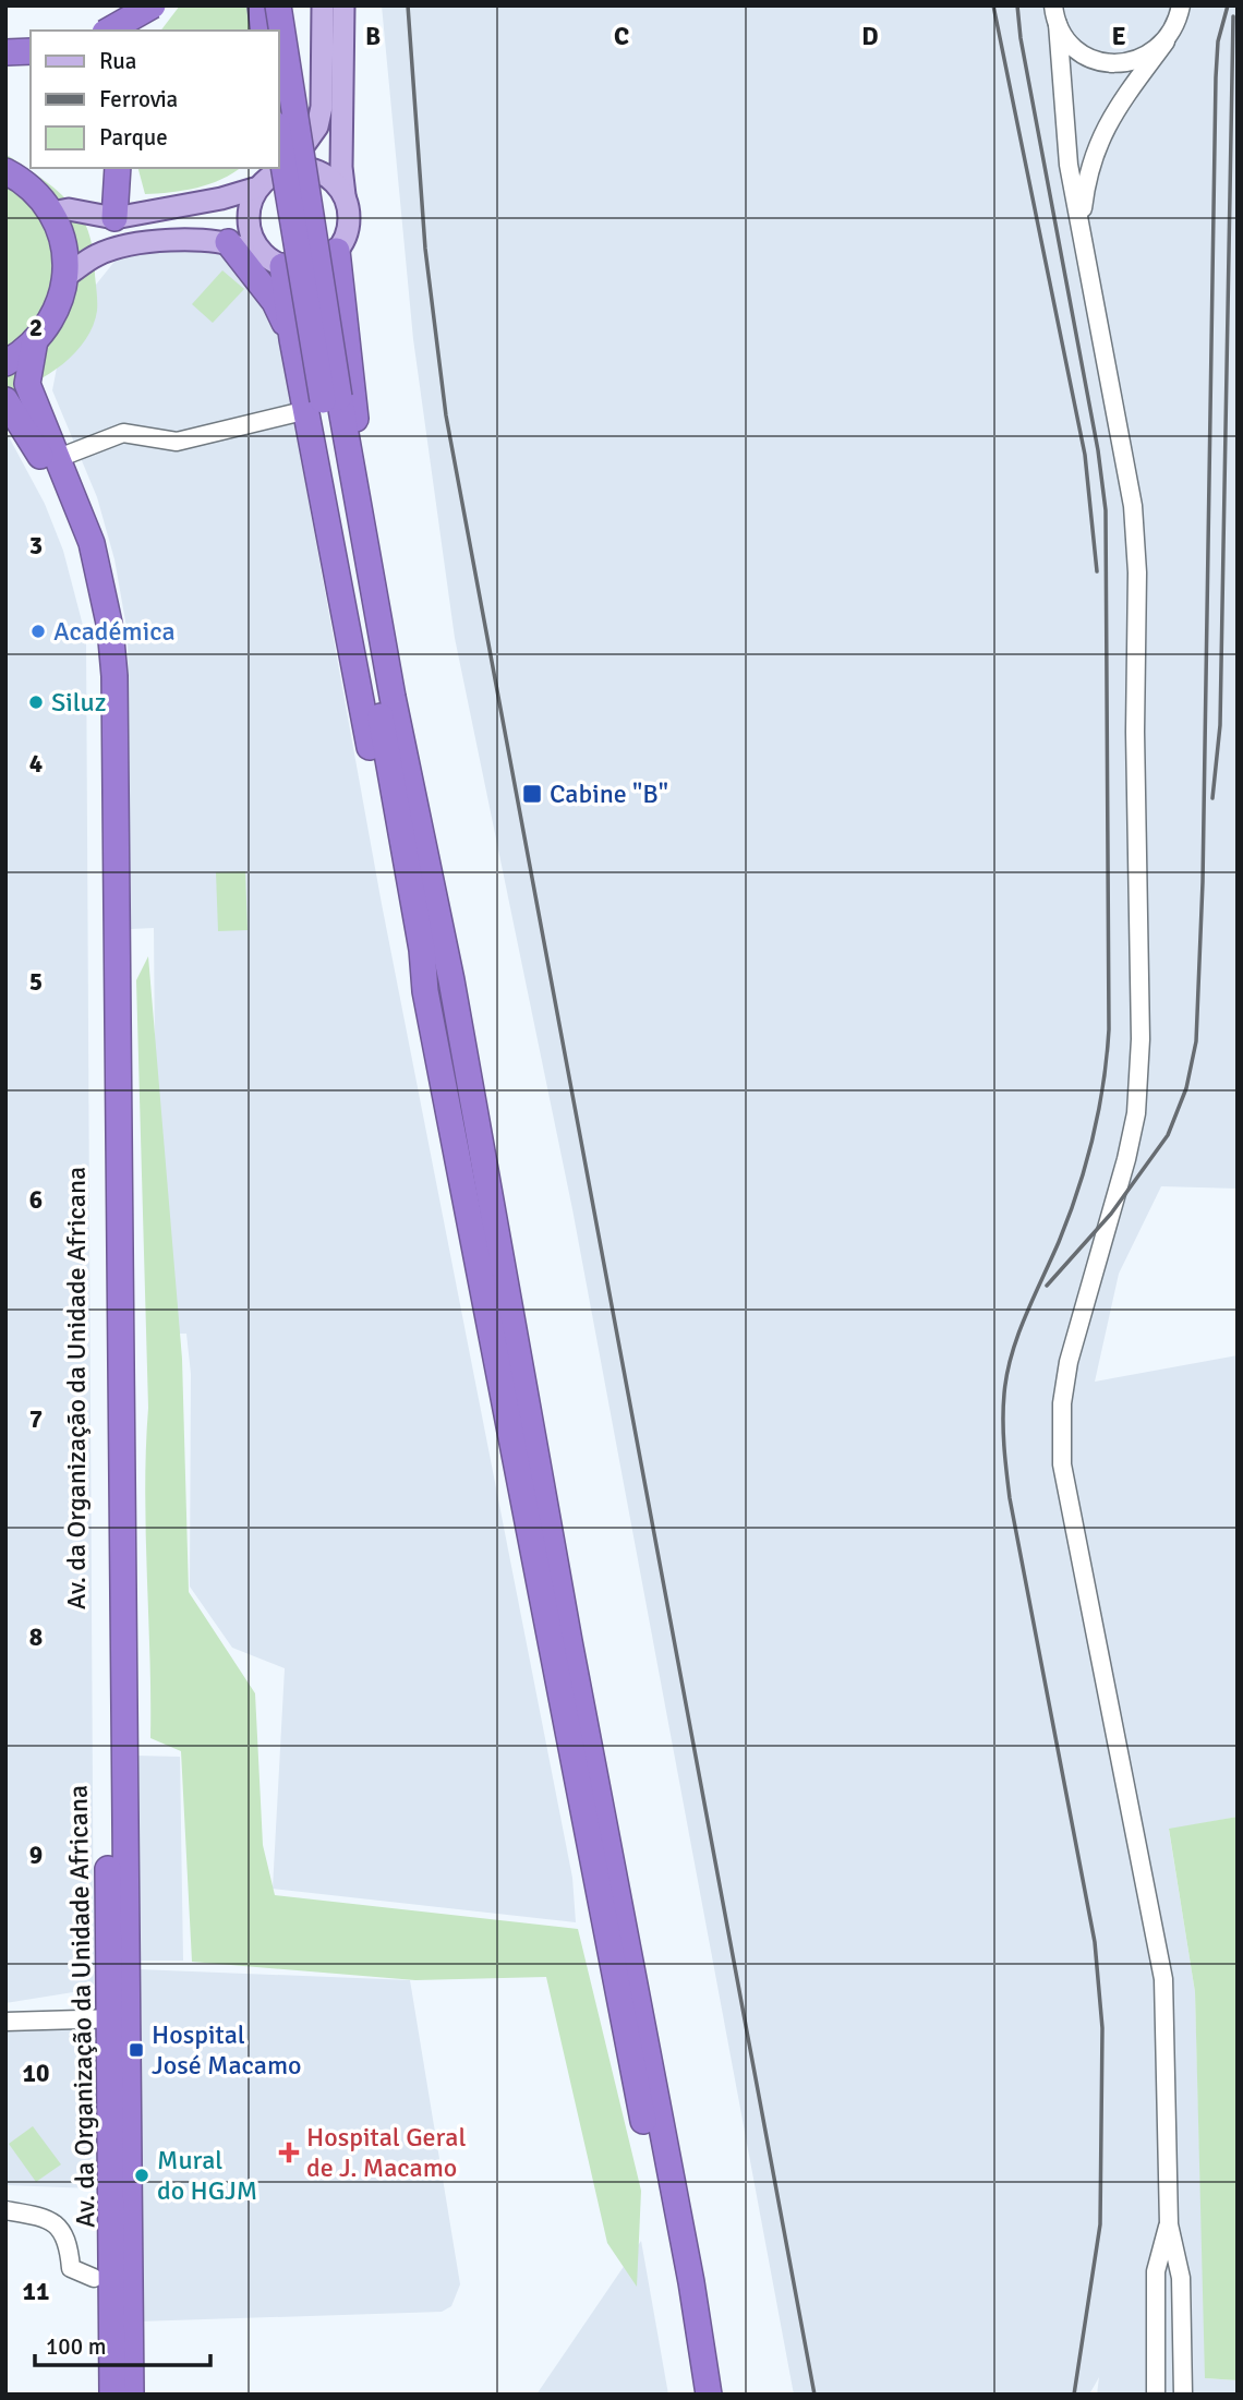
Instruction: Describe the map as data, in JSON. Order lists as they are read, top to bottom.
{
  "streets": {
    "highway": ["Av. da Organização da Unidade Africana"]
  },
  "places": {
    "other": ["Académica", "Siluz", "Mural do HGJM"],
    "transit": ["Cabine \"B\"", "Hospital José Macamo"],
    "health": ["Hospital Geral de J. Macamo"]
  },
  "legend": ["Rua", "Ferrovia", "Parque"],
  "scale_bar": "100 m",
  "grid": {
    "columns": [
      "B",
      "C",
      "D",
      "E"
    ],
    "rows": [
      "2",
      "3",
      "4",
      "5",
      "6",
      "7",
      "8",
      "9",
      "10",
      "11"
    ]
  }
}
